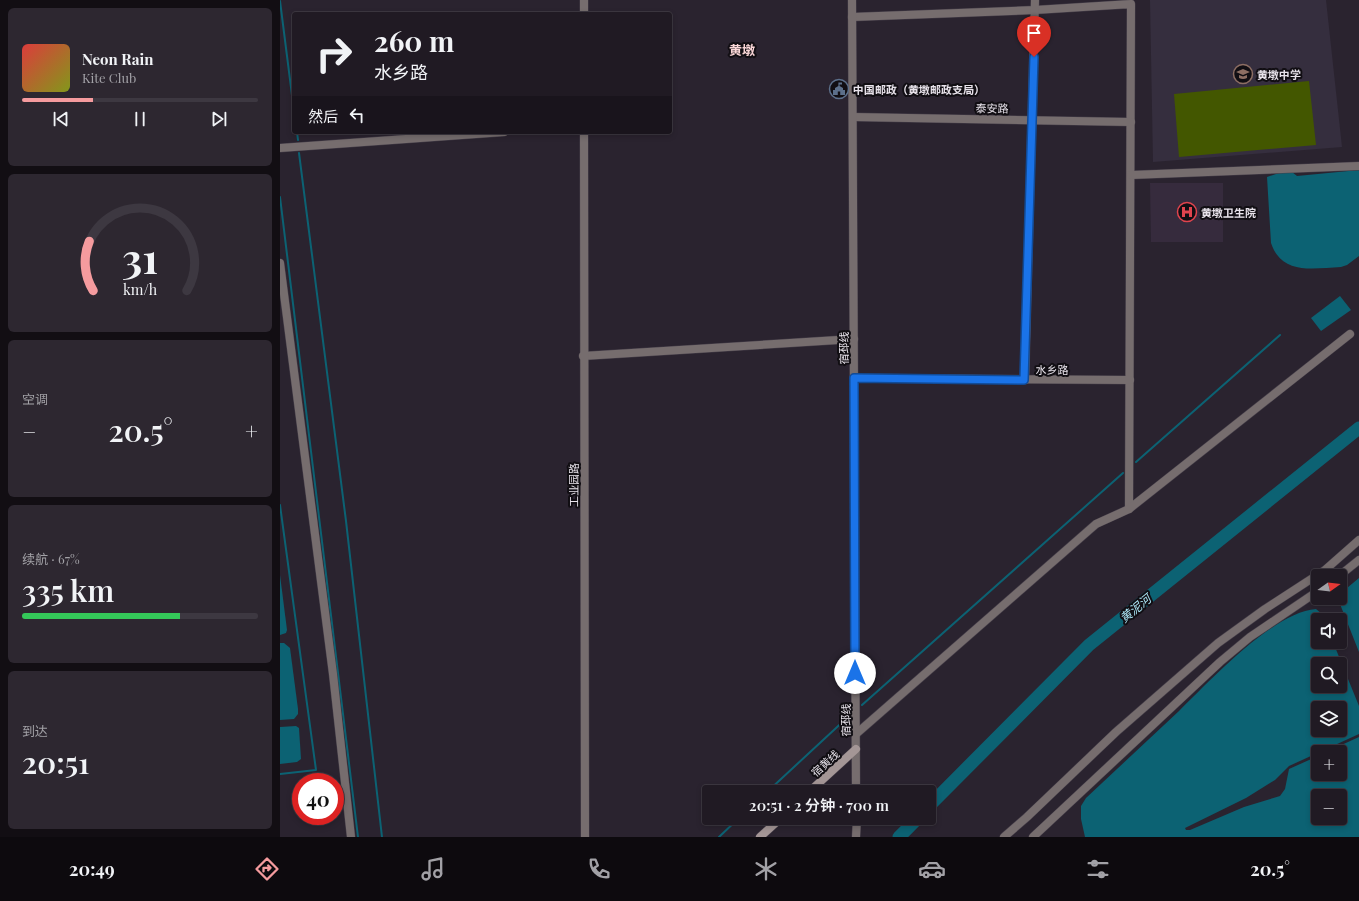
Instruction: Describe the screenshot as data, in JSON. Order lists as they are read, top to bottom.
{
  "streets": {
    "main road": ["宿黄线"],
    "street": [
      "泰安路",
      "宿邳线",
      "水乡路",
      "工业园路"
    ]
  },
  "crossings": [
    ["泰安路", "宿邳线"],
    ["宿邳线", "水乡路"],
    ["宿邳线", "宿黄线"]
  ],
  "districts": ["黄墩"],
  "water": ["黄泥河"],
  "places": {
    "school or university": ["黄墩中学"],
    "public building": ["中国邮政（黄墩邮政支局）"],
    "hospital": ["黄墩卫生院"]
  },
  "north": "right",
  "page": {
    "turn": ["260 m", "水乡路"],
    "song": ["Neon Rain", "Kite Club"],
    "then": "然后",
    "tile": [
      "空调",
      ["续航 · 67%", "335 km"],
      ["到达", "20:51"]
    ],
    "heat": ["−", "20.5°", "+"],
    "map_buttons": ["+", "−"],
    "limit": "40",
    "trip": "20:51 · 2 分钟 · 700 m",
    "tabs": ["20:49", "20.5°"],
    "gauge": ["31", "km/h"]
  }
}
